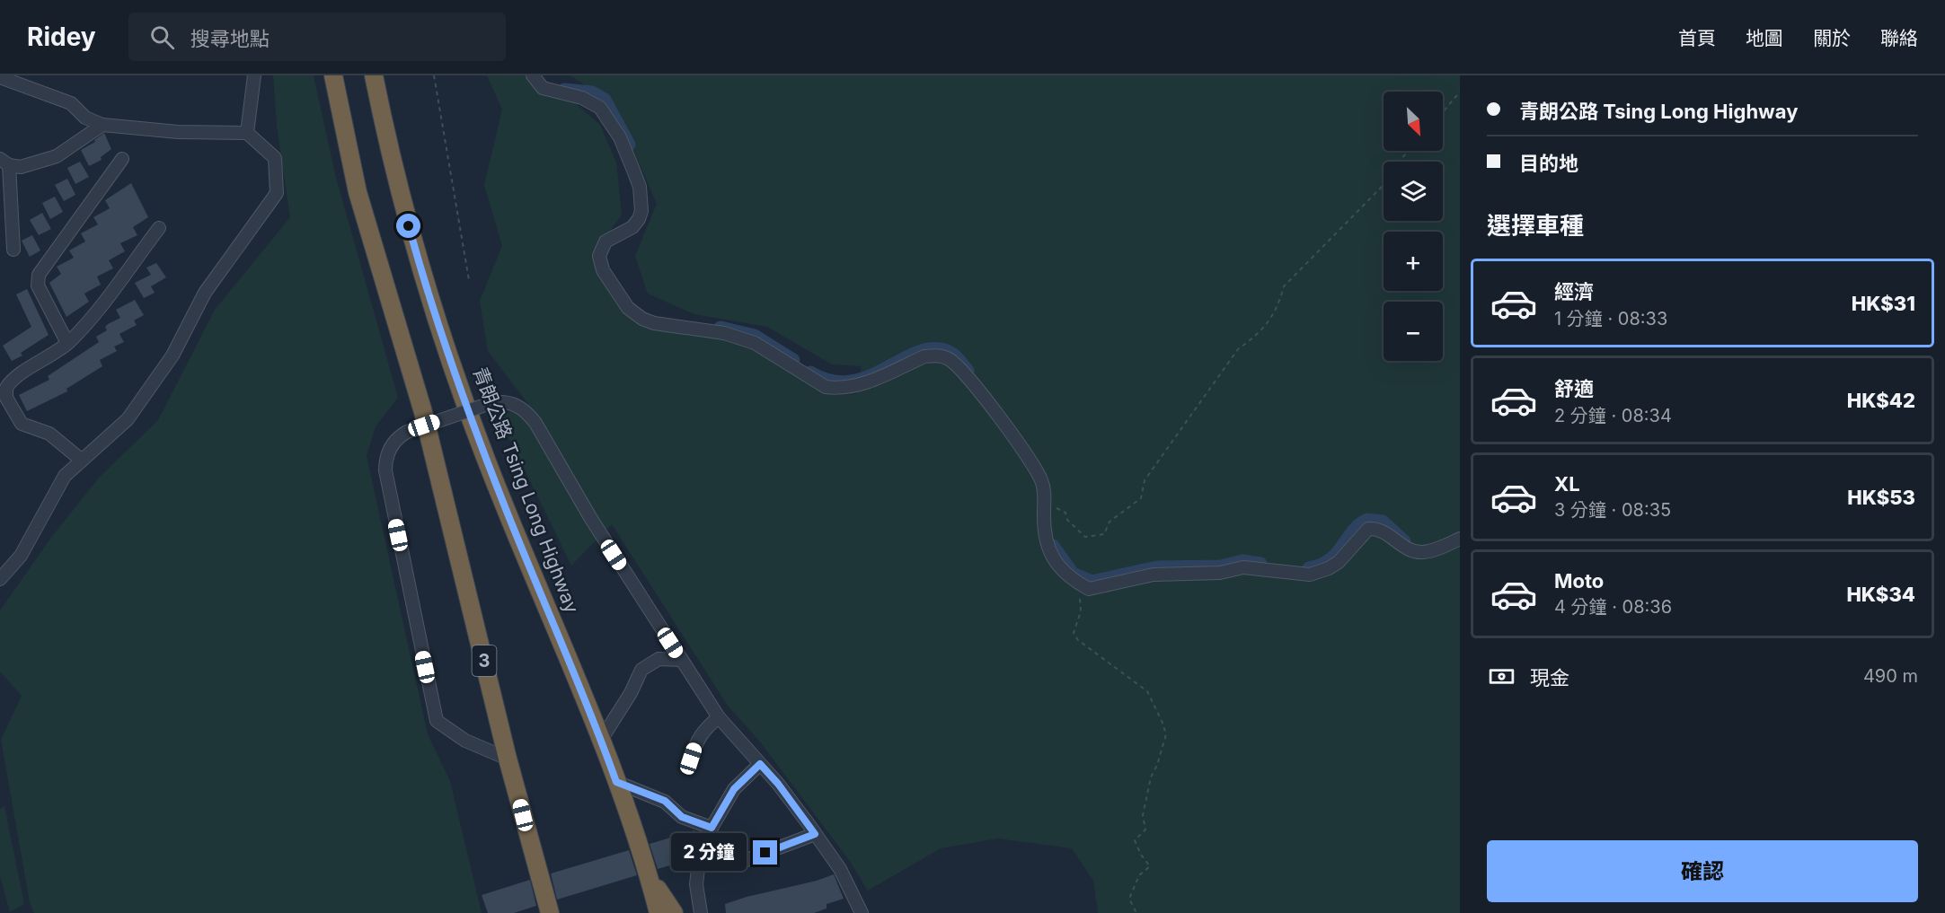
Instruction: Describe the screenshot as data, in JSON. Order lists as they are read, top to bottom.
{
  "streets": {
    "highway": ["青朗公路 Tsing Long Highway", "3"]
  },
  "north": "bottom right",
  "page": {
    "header": "Ridey",
    "search": "搜尋地點",
    "nav": [
      "首頁",
      "地圖",
      "關於",
      "聯絡"
    ],
    "banner": ["青朗公路 Tsing Long Highway", "目的地"],
    "map_buttons": ["+", "−"],
    "heading": "選擇車種",
    "list": [
      {
        "name": "經濟",
        "note": "1 分鐘 · 08:33",
        "value": "HK$31"
      },
      {
        "name": "舒適",
        "note": "2 分鐘 · 08:34",
        "value": "HK$42"
      },
      {
        "name": "XL",
        "note": "3 分鐘 · 08:35",
        "value": "HK$53"
      },
      {
        "name": "Moto",
        "note": "4 分鐘 · 08:36",
        "value": "HK$34"
      }
    ],
    "pay": ["現金", "490 m"],
    "buttons": "確認",
    "bubble": "2 分鐘"
  }
}
